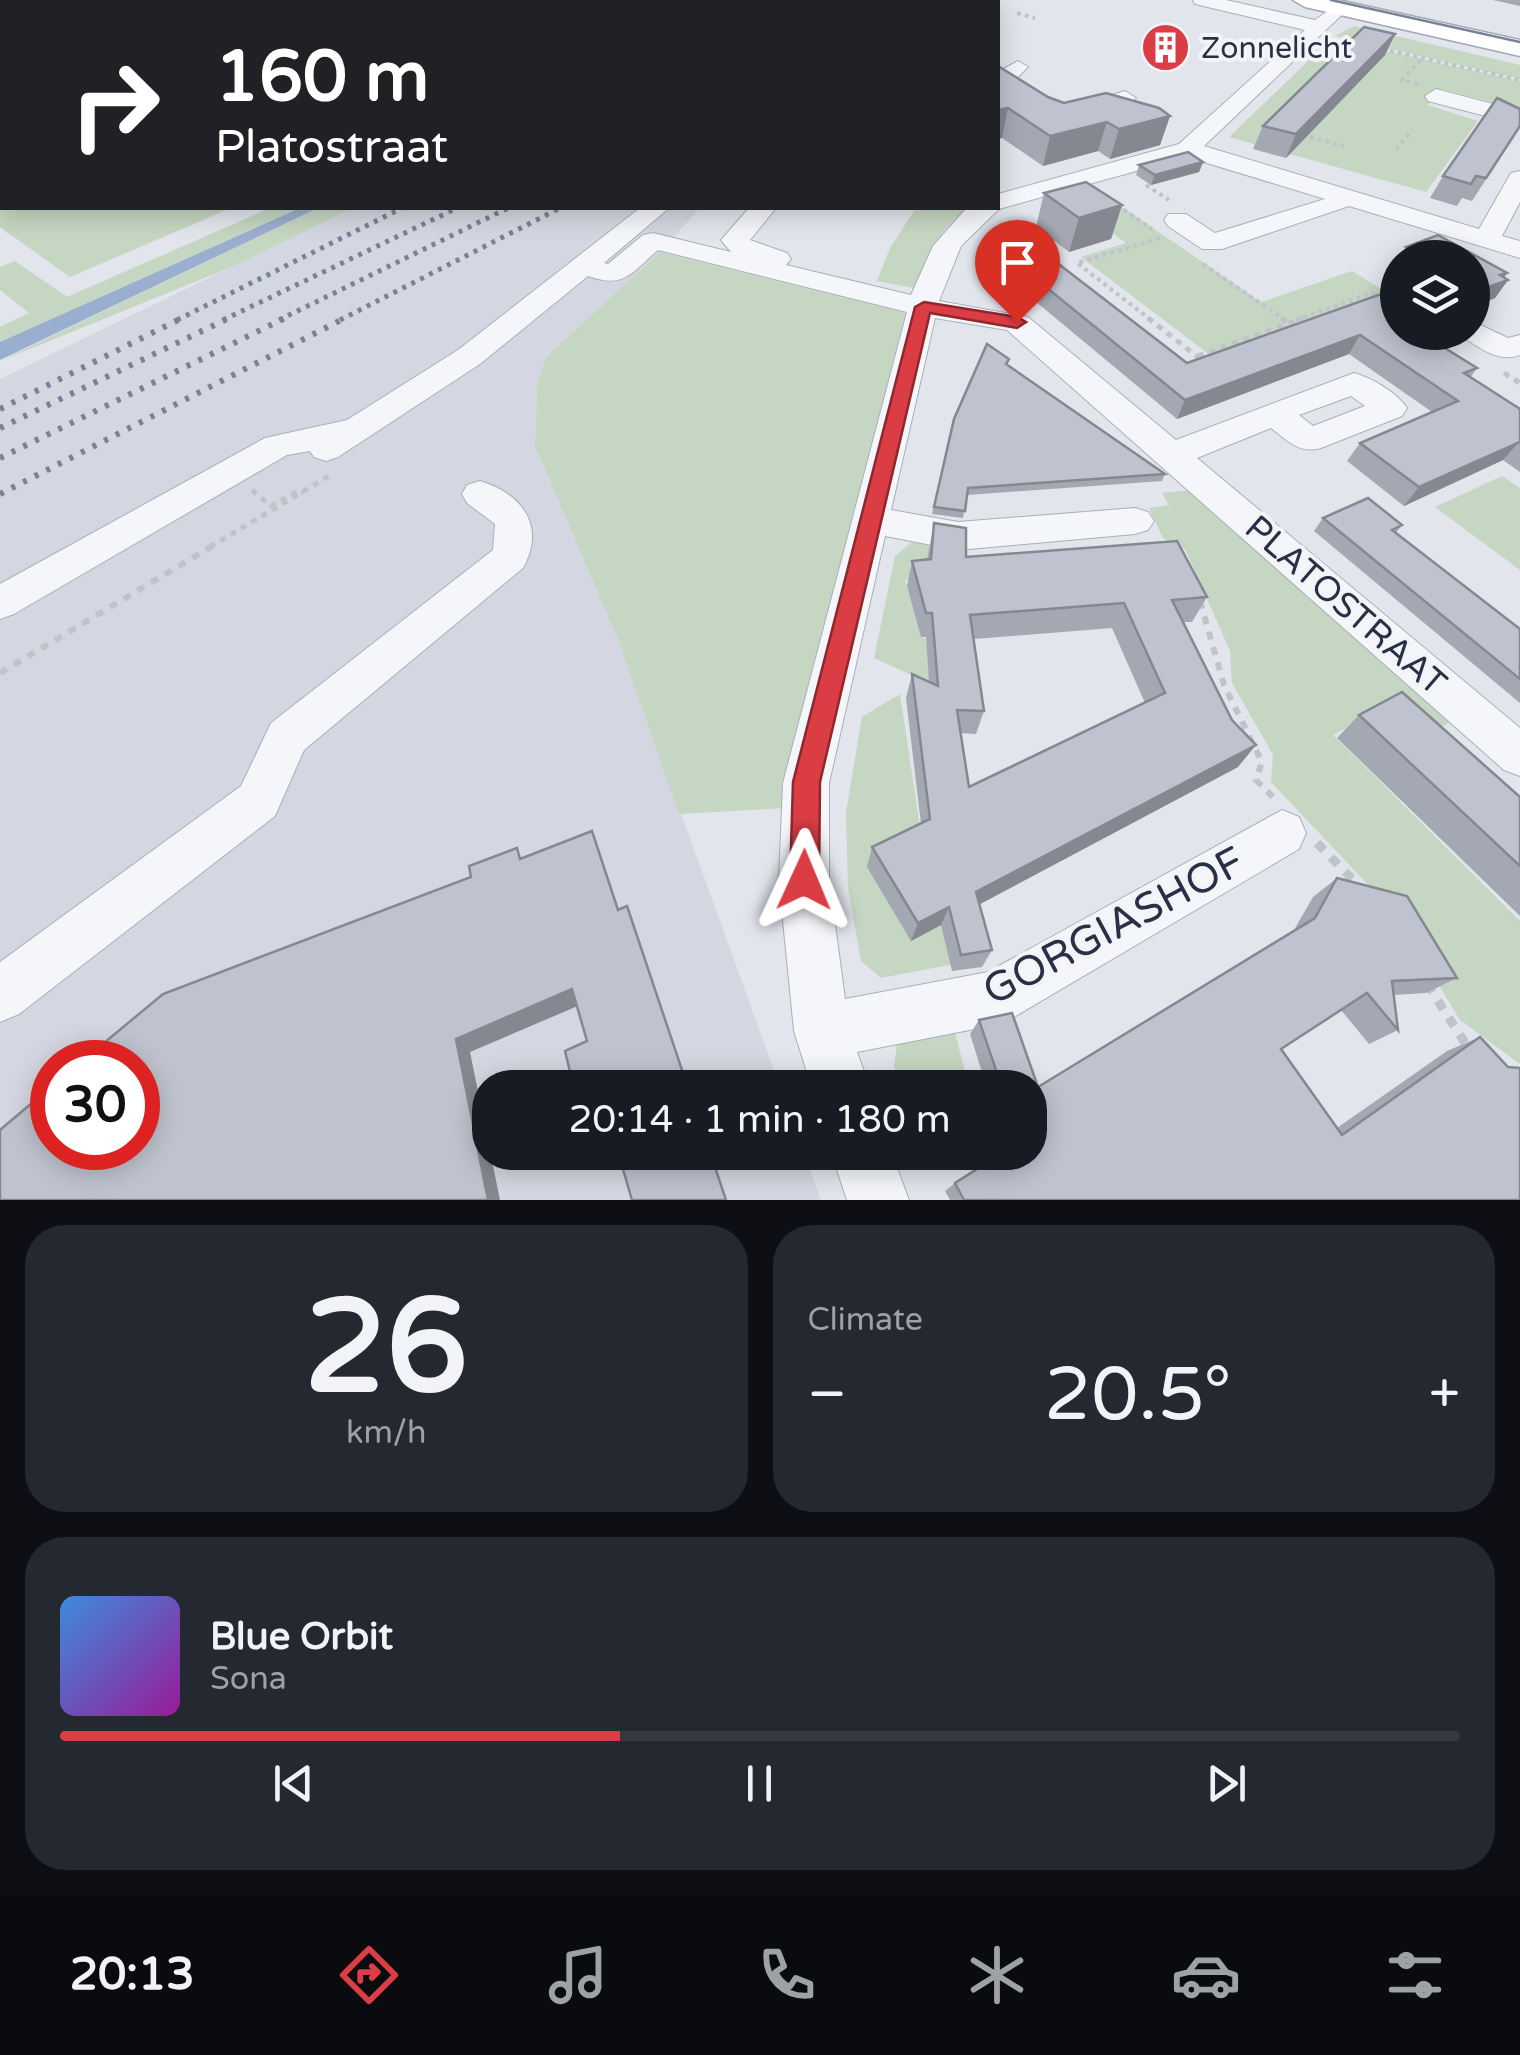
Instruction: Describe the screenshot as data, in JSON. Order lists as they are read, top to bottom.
{
  "streets": {
    "street": ["PLATOSTRAAT", "GORGIASHOF"]
  },
  "places": {
    "building": ["Zonnelicht"]
  },
  "page": {
    "turn": ["160 m", "Platostraat"],
    "limit": "30",
    "trip": "20:14 · 1 min · 180 m",
    "tile": [
      ["26", "km/h"],
      "Climate"
    ],
    "heat": ["−", "20.5°", "+"],
    "song": ["Blue Orbit", "Sona"],
    "tabs": "20:13"
  }
}
